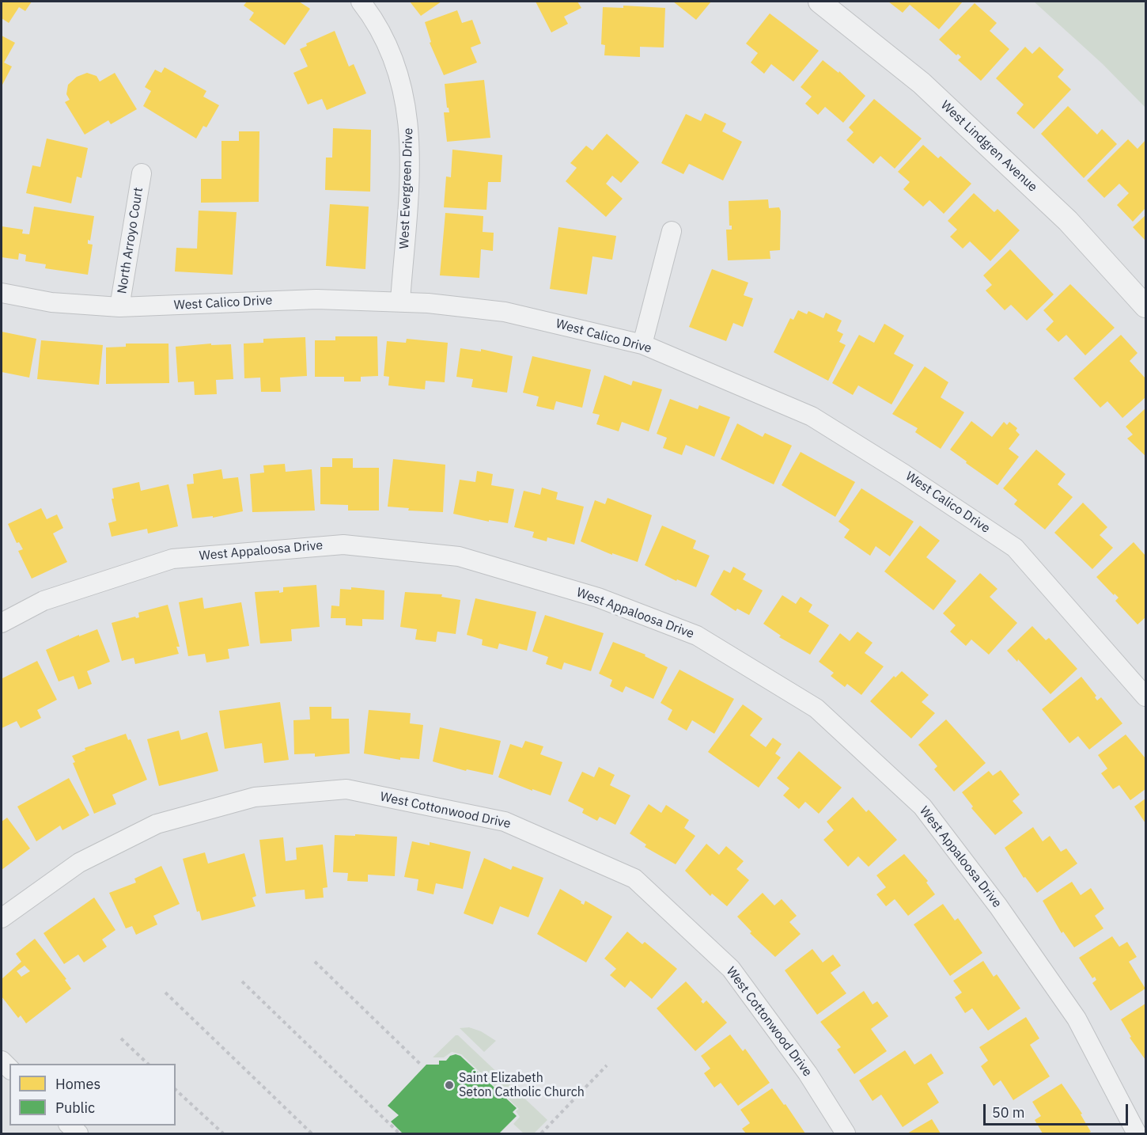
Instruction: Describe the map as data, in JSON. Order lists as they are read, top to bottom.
{
  "streets": {
    "street": [
      "West Lindgren Avenue",
      "West Evergreen Drive",
      "North Arroyo Court",
      "West Calico Drive",
      "West Appaloosa Drive",
      "West Cottonwood Drive"
    ]
  },
  "crossings": [
    ["West Evergreen Drive", "West Calico Drive"],
    ["North Arroyo Court", "West Calico Drive"]
  ],
  "places": ["Saint Elizabeth Seton Catholic Church"],
  "legend": ["Homes", "Public"],
  "scale_bar": "50 m"
}
